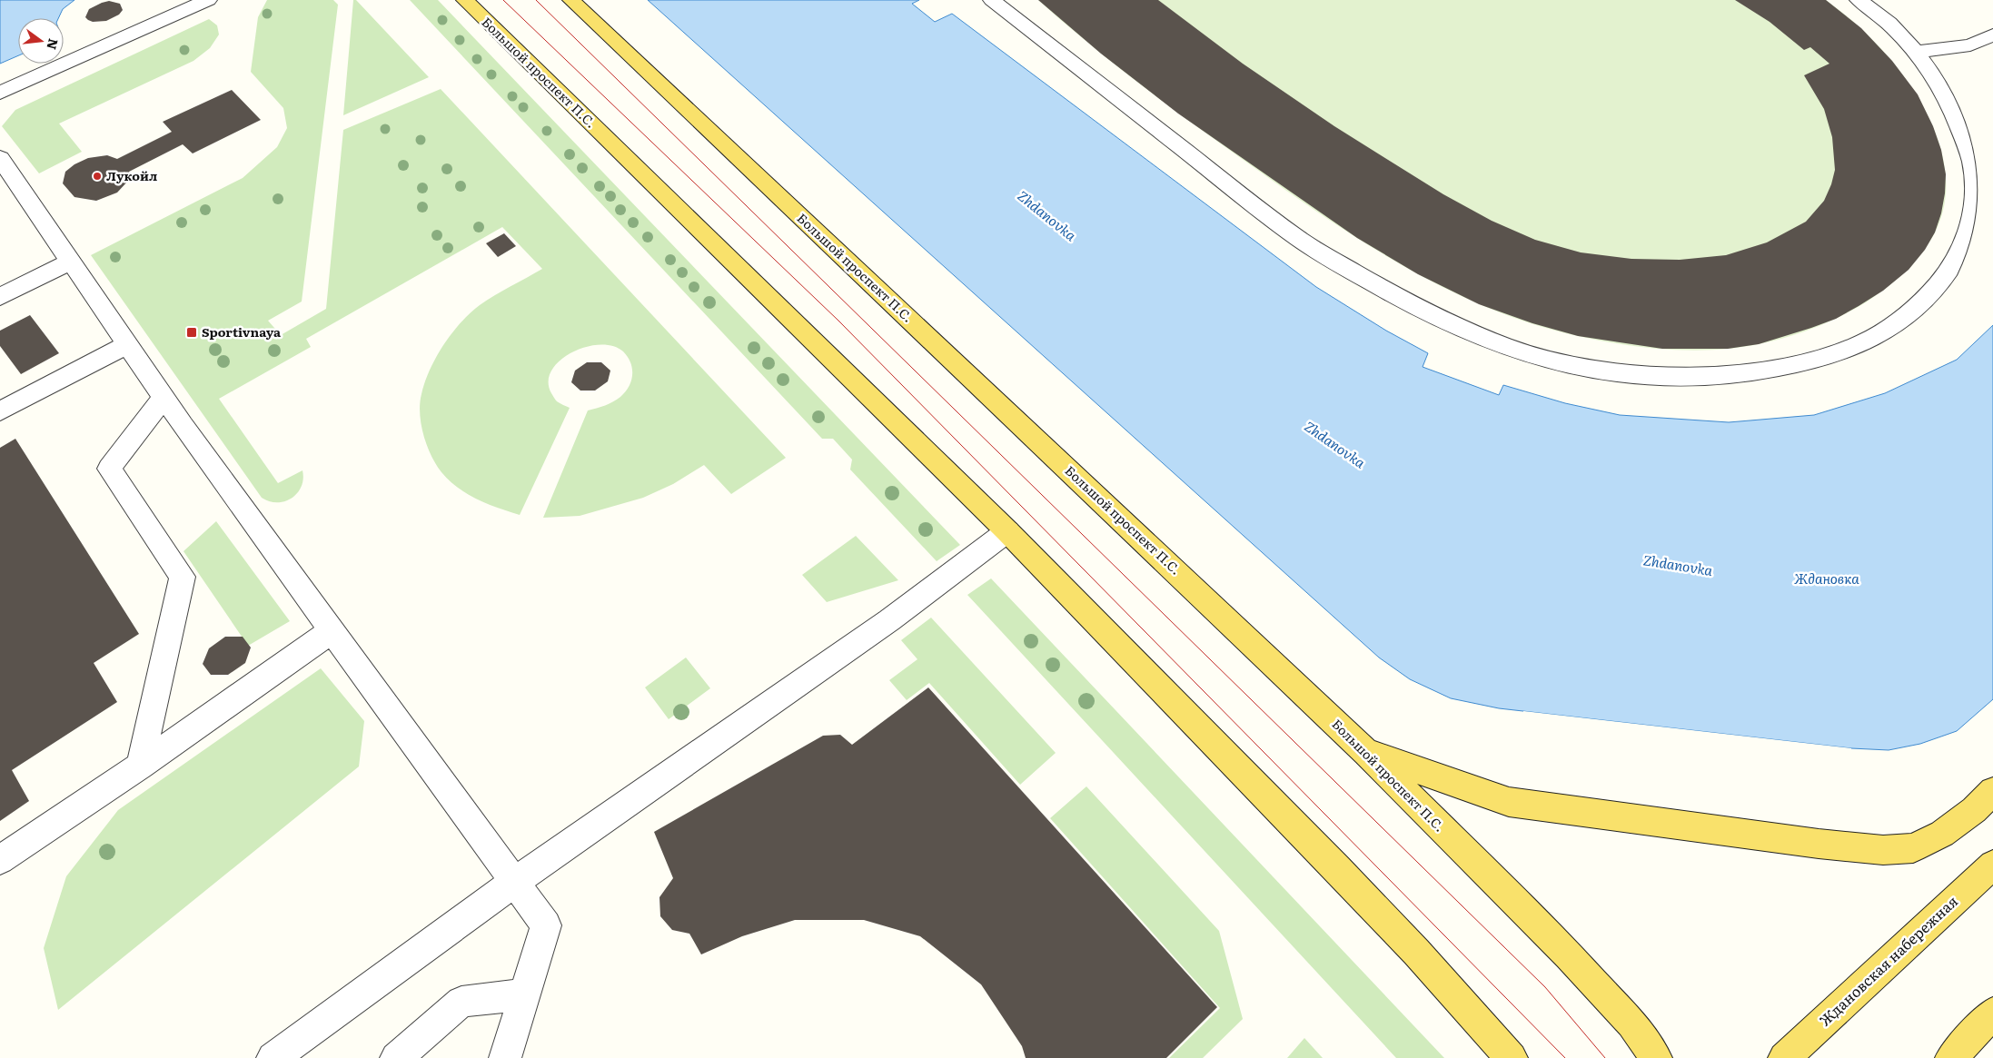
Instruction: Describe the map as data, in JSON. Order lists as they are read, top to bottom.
{
  "streets": {
    "main road": ["Большой проспект П.С.", "Ждановская набережная"]
  },
  "water": ["Zhdanovka", "Ждановка"],
  "places": {
    "other": ["Лукойл"],
    "transit": ["Sportivnaya"]
  },
  "north": "right"
}
